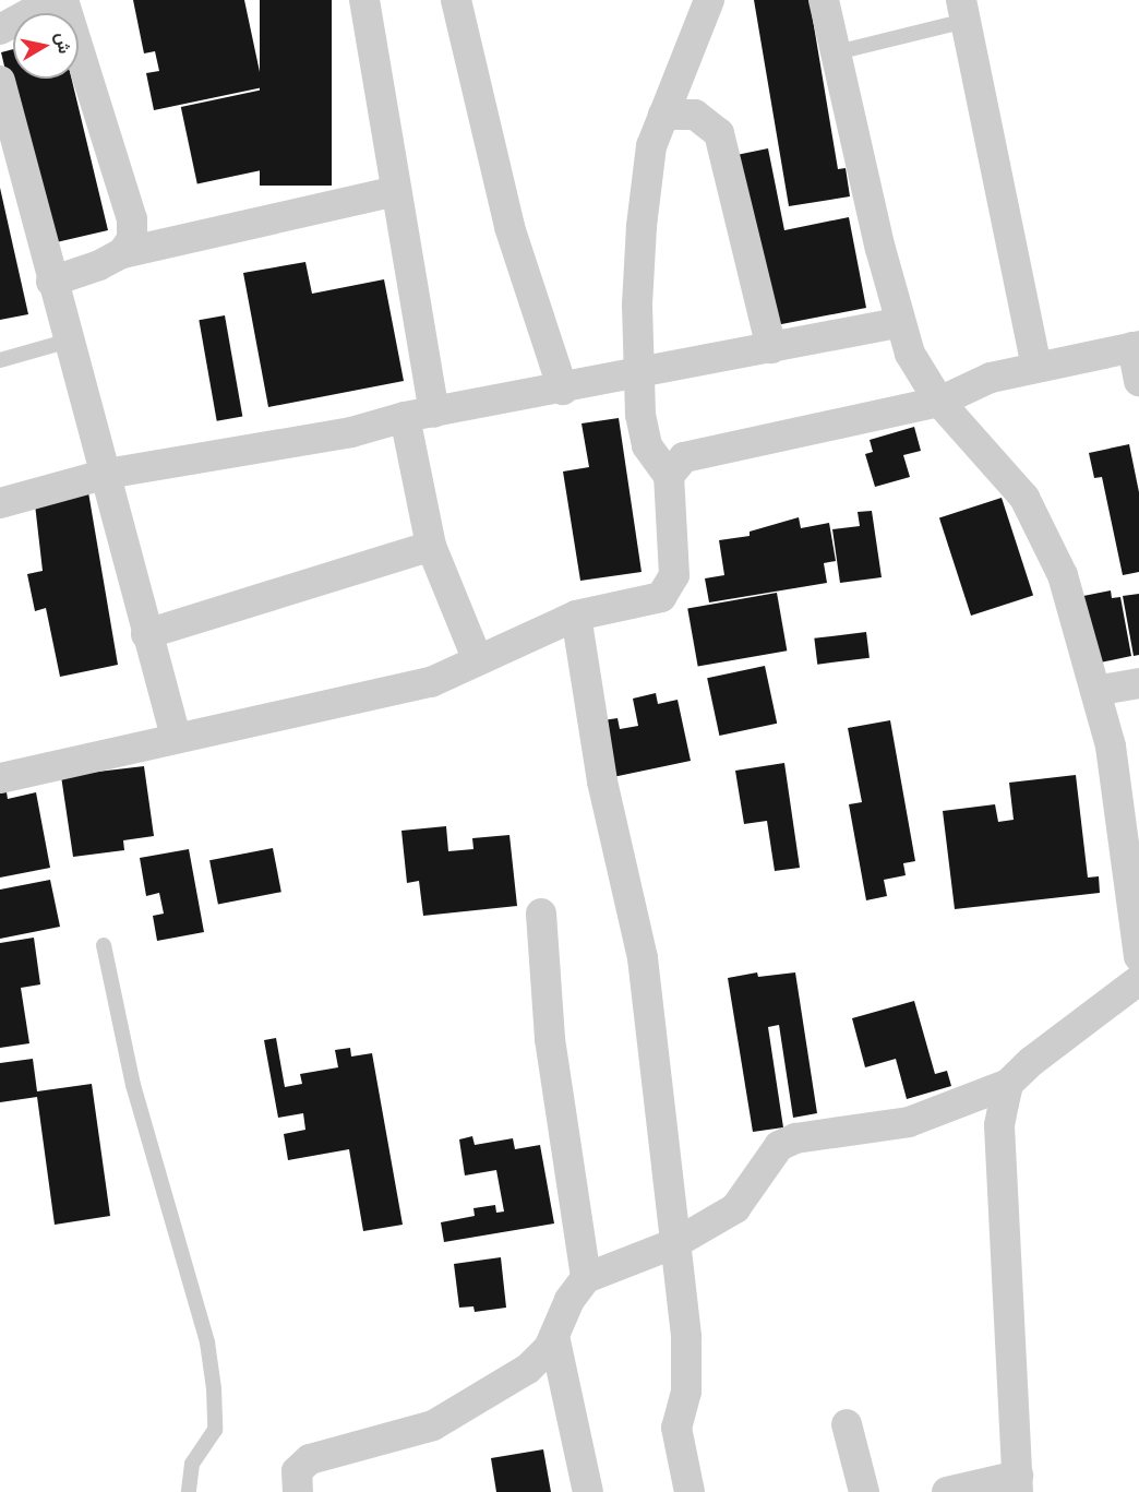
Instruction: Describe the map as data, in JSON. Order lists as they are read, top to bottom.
{
  "north": "right"
}
